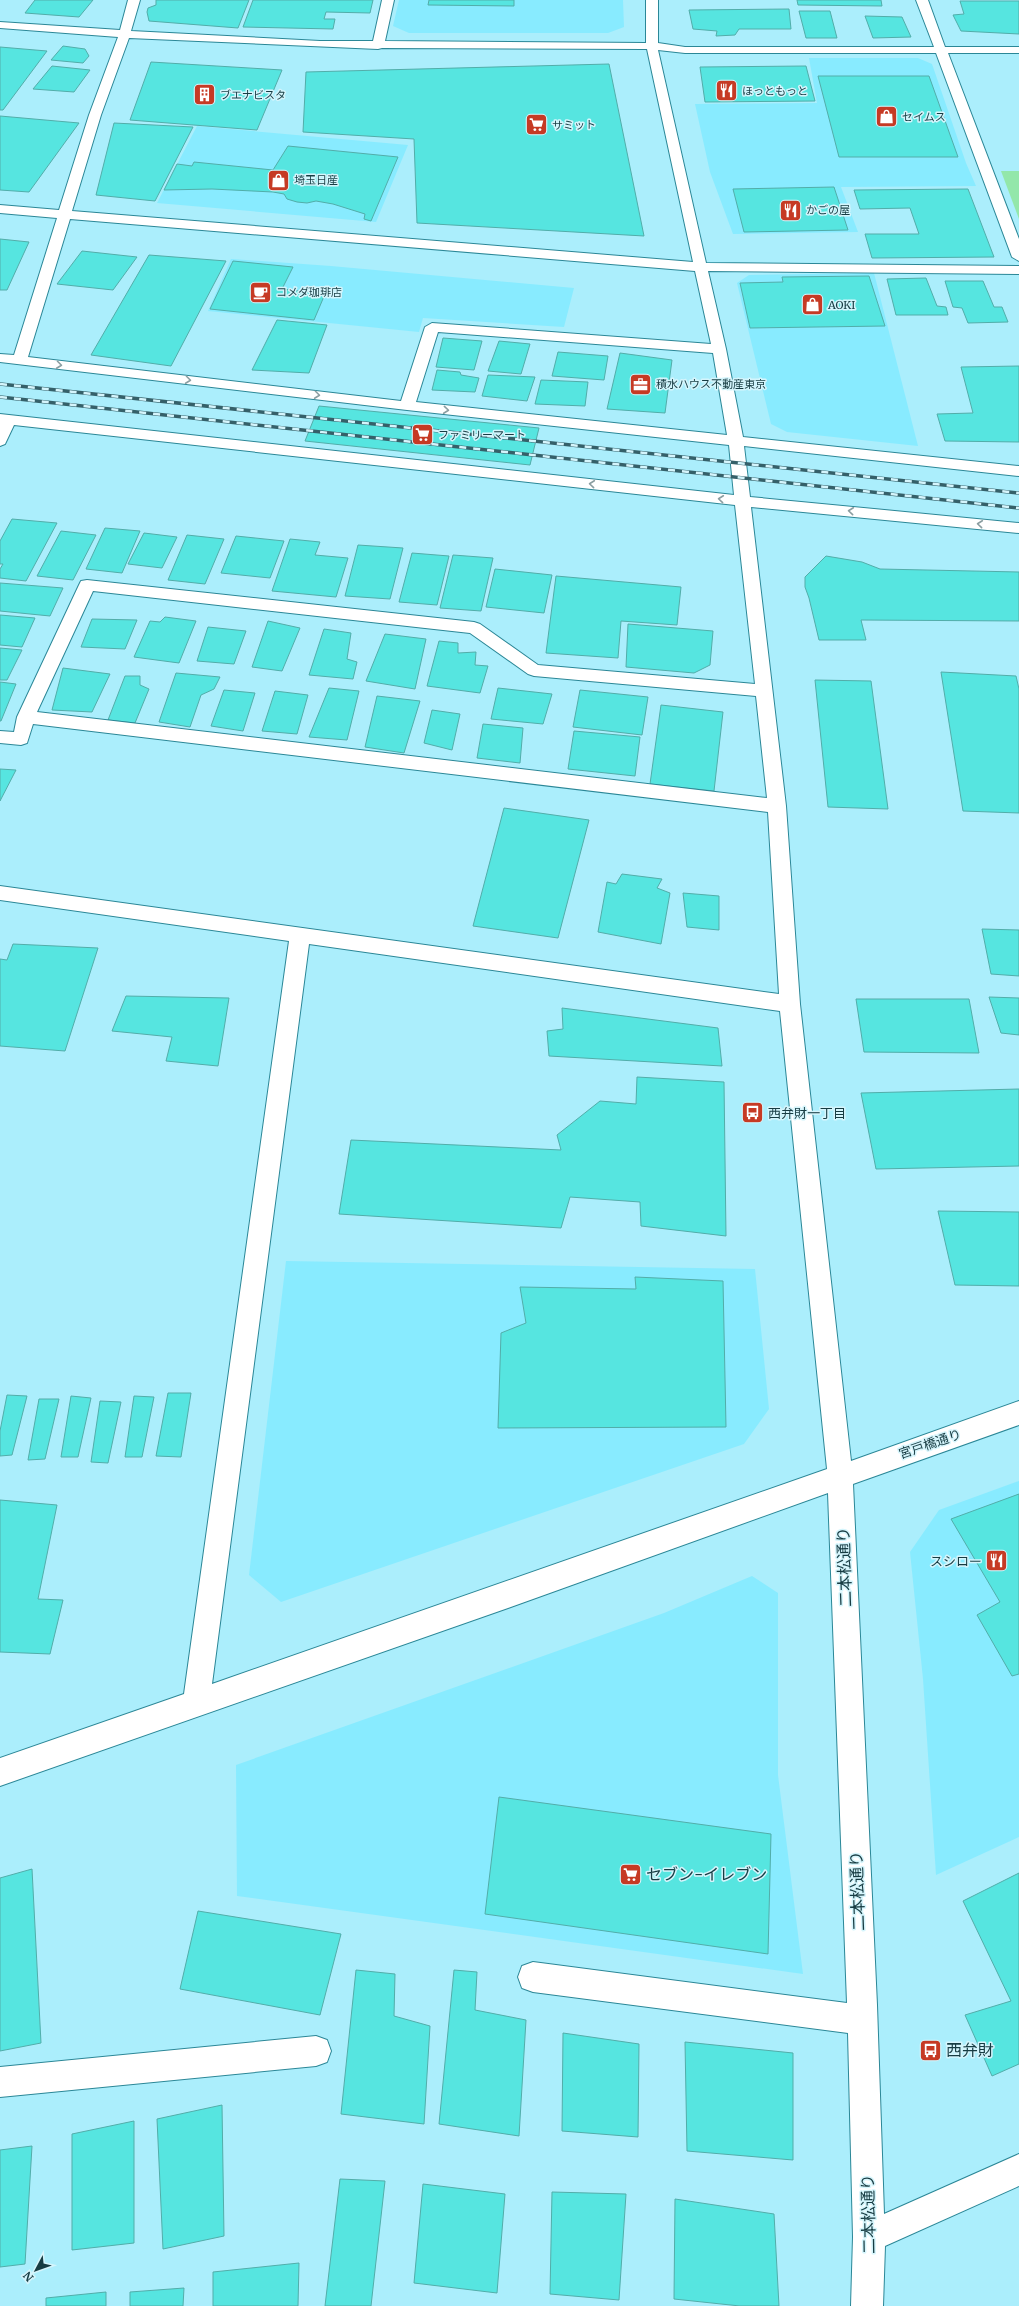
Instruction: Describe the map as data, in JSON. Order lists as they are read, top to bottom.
{
  "streets": {
    "street": ["宮戸橋通り", "二本松通り"]
  },
  "crossings": [
    ["宮戸橋通り", "二本松通り"]
  ],
  "places": {
    "restaurant": ["ほっともっと", "かごの屋", "スシロー"],
    "building": ["ブエナビスタ"],
    "shop": ["セイムス", "埼玉日産", "AOKI"],
    "supermarket": ["サミット", "ファミリーマート", "セブン-イレブン"],
    "cafe": ["コメダ珈琲店"],
    "office": ["積水ハウス不動産東京"],
    "bus stop": ["西弁財一丁目", "西弁財"]
  },
  "north": "bottom left"
}
